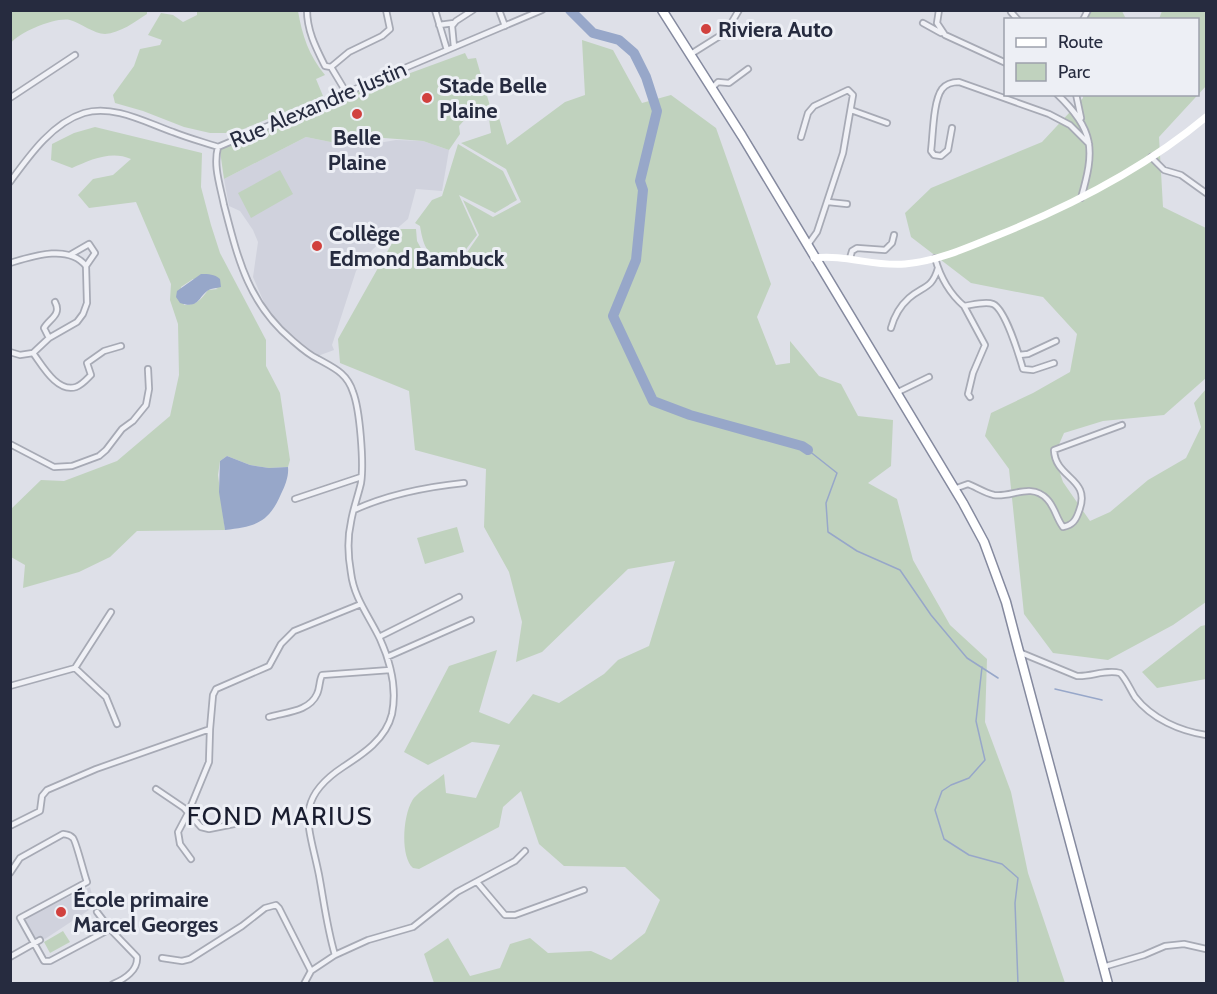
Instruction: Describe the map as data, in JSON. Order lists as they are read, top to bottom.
{
  "streets": {
    "street": ["Rue Alexandre Justin"]
  },
  "districts": ["FOND MARIUS"],
  "places": [
    "Riviera Auto",
    "Stade Belle Plaine",
    "Belle Plaine",
    "Collège Edmond Bambuck",
    "École primaire Marcel Georges"
  ],
  "legend": ["Route", "Parc"]
}
